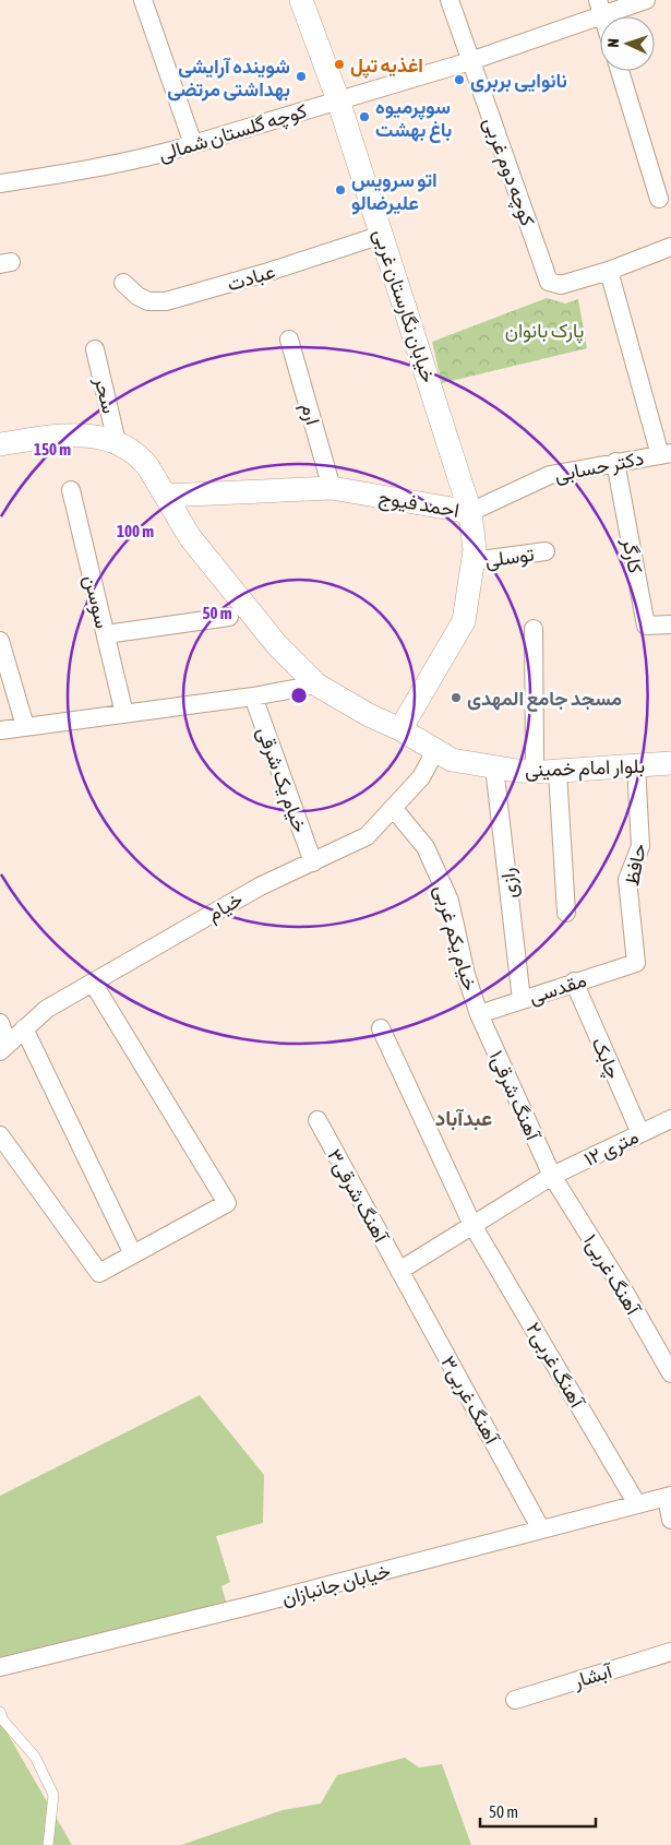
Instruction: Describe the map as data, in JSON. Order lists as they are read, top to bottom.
{
  "streets": {
    "street": [
      "کوچه گلستان شمالی",
      "کوچه دوم غربی",
      "عبادت",
      "خیابان نگارستان غربی",
      "سحر",
      "ارم",
      "دکتر حسابی",
      "احمد فیوج",
      "کارگر",
      "توسلی",
      "سوسن",
      "بلوار امام خمینی",
      "خیام یک شرقی",
      "حافظ",
      "رازی",
      "خیام",
      "خیام یکم غربی",
      "مقدسی",
      "چابک",
      "آهنگ شرقی۱",
      "۱۲ متری",
      "آهنگ شرقی۳",
      "آهنگ غربی۱",
      "آهنگ غربی۲",
      "آهنگ غربی۳",
      "خیابان جانبازان",
      "آبشار"
    ]
  },
  "crossings": [
    ["کوچه گلستان شمالی", "کوچه دوم غربی"],
    ["کوچه گلستان شمالی", "خیابان نگارستان غربی"],
    ["عبادت", "خیابان نگارستان غربی"],
    ["خیابان نگارستان غربی", "دکتر حسابی"],
    ["خیابان نگارستان غربی", "احمد فیوج"],
    ["سحر", "بلوار امام خمینی"],
    ["ارم", "احمد فیوج"],
    ["دکتر حسابی", "احمد فیوج"],
    ["دکتر حسابی", "کارگر"],
    ["احمد فیوج", "توسلی"],
    ["احمد فیوج", "بلوار امام خمینی"],
    ["بلوار امام خمینی", "حافظ"],
    ["بلوار امام خمینی", "رازی"],
    ["بلوار امام خمینی", "خیام"],
    ["خیام یک شرقی", "خیام"],
    ["حافظ", "مقدسی"],
    ["رازی", "مقدسی"],
    ["خیام", "خیام یکم غربی"],
    ["خیام یکم غربی", "مقدسی"],
    ["خیام یکم غربی", "آهنگ شرقی۱"],
    ["مقدسی", "چابک"],
    ["مقدسی", "آهنگ شرقی۱"],
    ["چابک", "۱۲ متری"],
    ["آهنگ شرقی۱", "۱۲ متری"],
    ["آهنگ شرقی۱", "آهنگ غربی۱"],
    ["۱۲ متری", "آهنگ شرقی۳"],
    ["۱۲ متری", "آهنگ غربی۱"],
    ["۱۲ متری", "آهنگ غربی۲"],
    ["۱۲ متری", "آهنگ غربی۳"],
    ["آهنگ شرقی۳", "آهنگ غربی۳"],
    ["آهنگ غربی۲", "خیابان جانبازان"],
    ["آهنگ غربی۳", "خیابان جانبازان"]
  ],
  "districts": ["عبدآباد"],
  "parks": ["پارک بانوان"],
  "places": [
    "اغذیه تپل",
    "شوینده آرایشی بهداشتی مرتضی",
    "نانوایی بربری",
    "سوپرمیوه باغ بهشت",
    "اتو سرویس علیرضالو",
    "مسجد جامع المهدی"
  ],
  "scale_bar": "50 m",
  "north": "left",
  "rings": ["150 m", "100 m", "50 m"]
}
